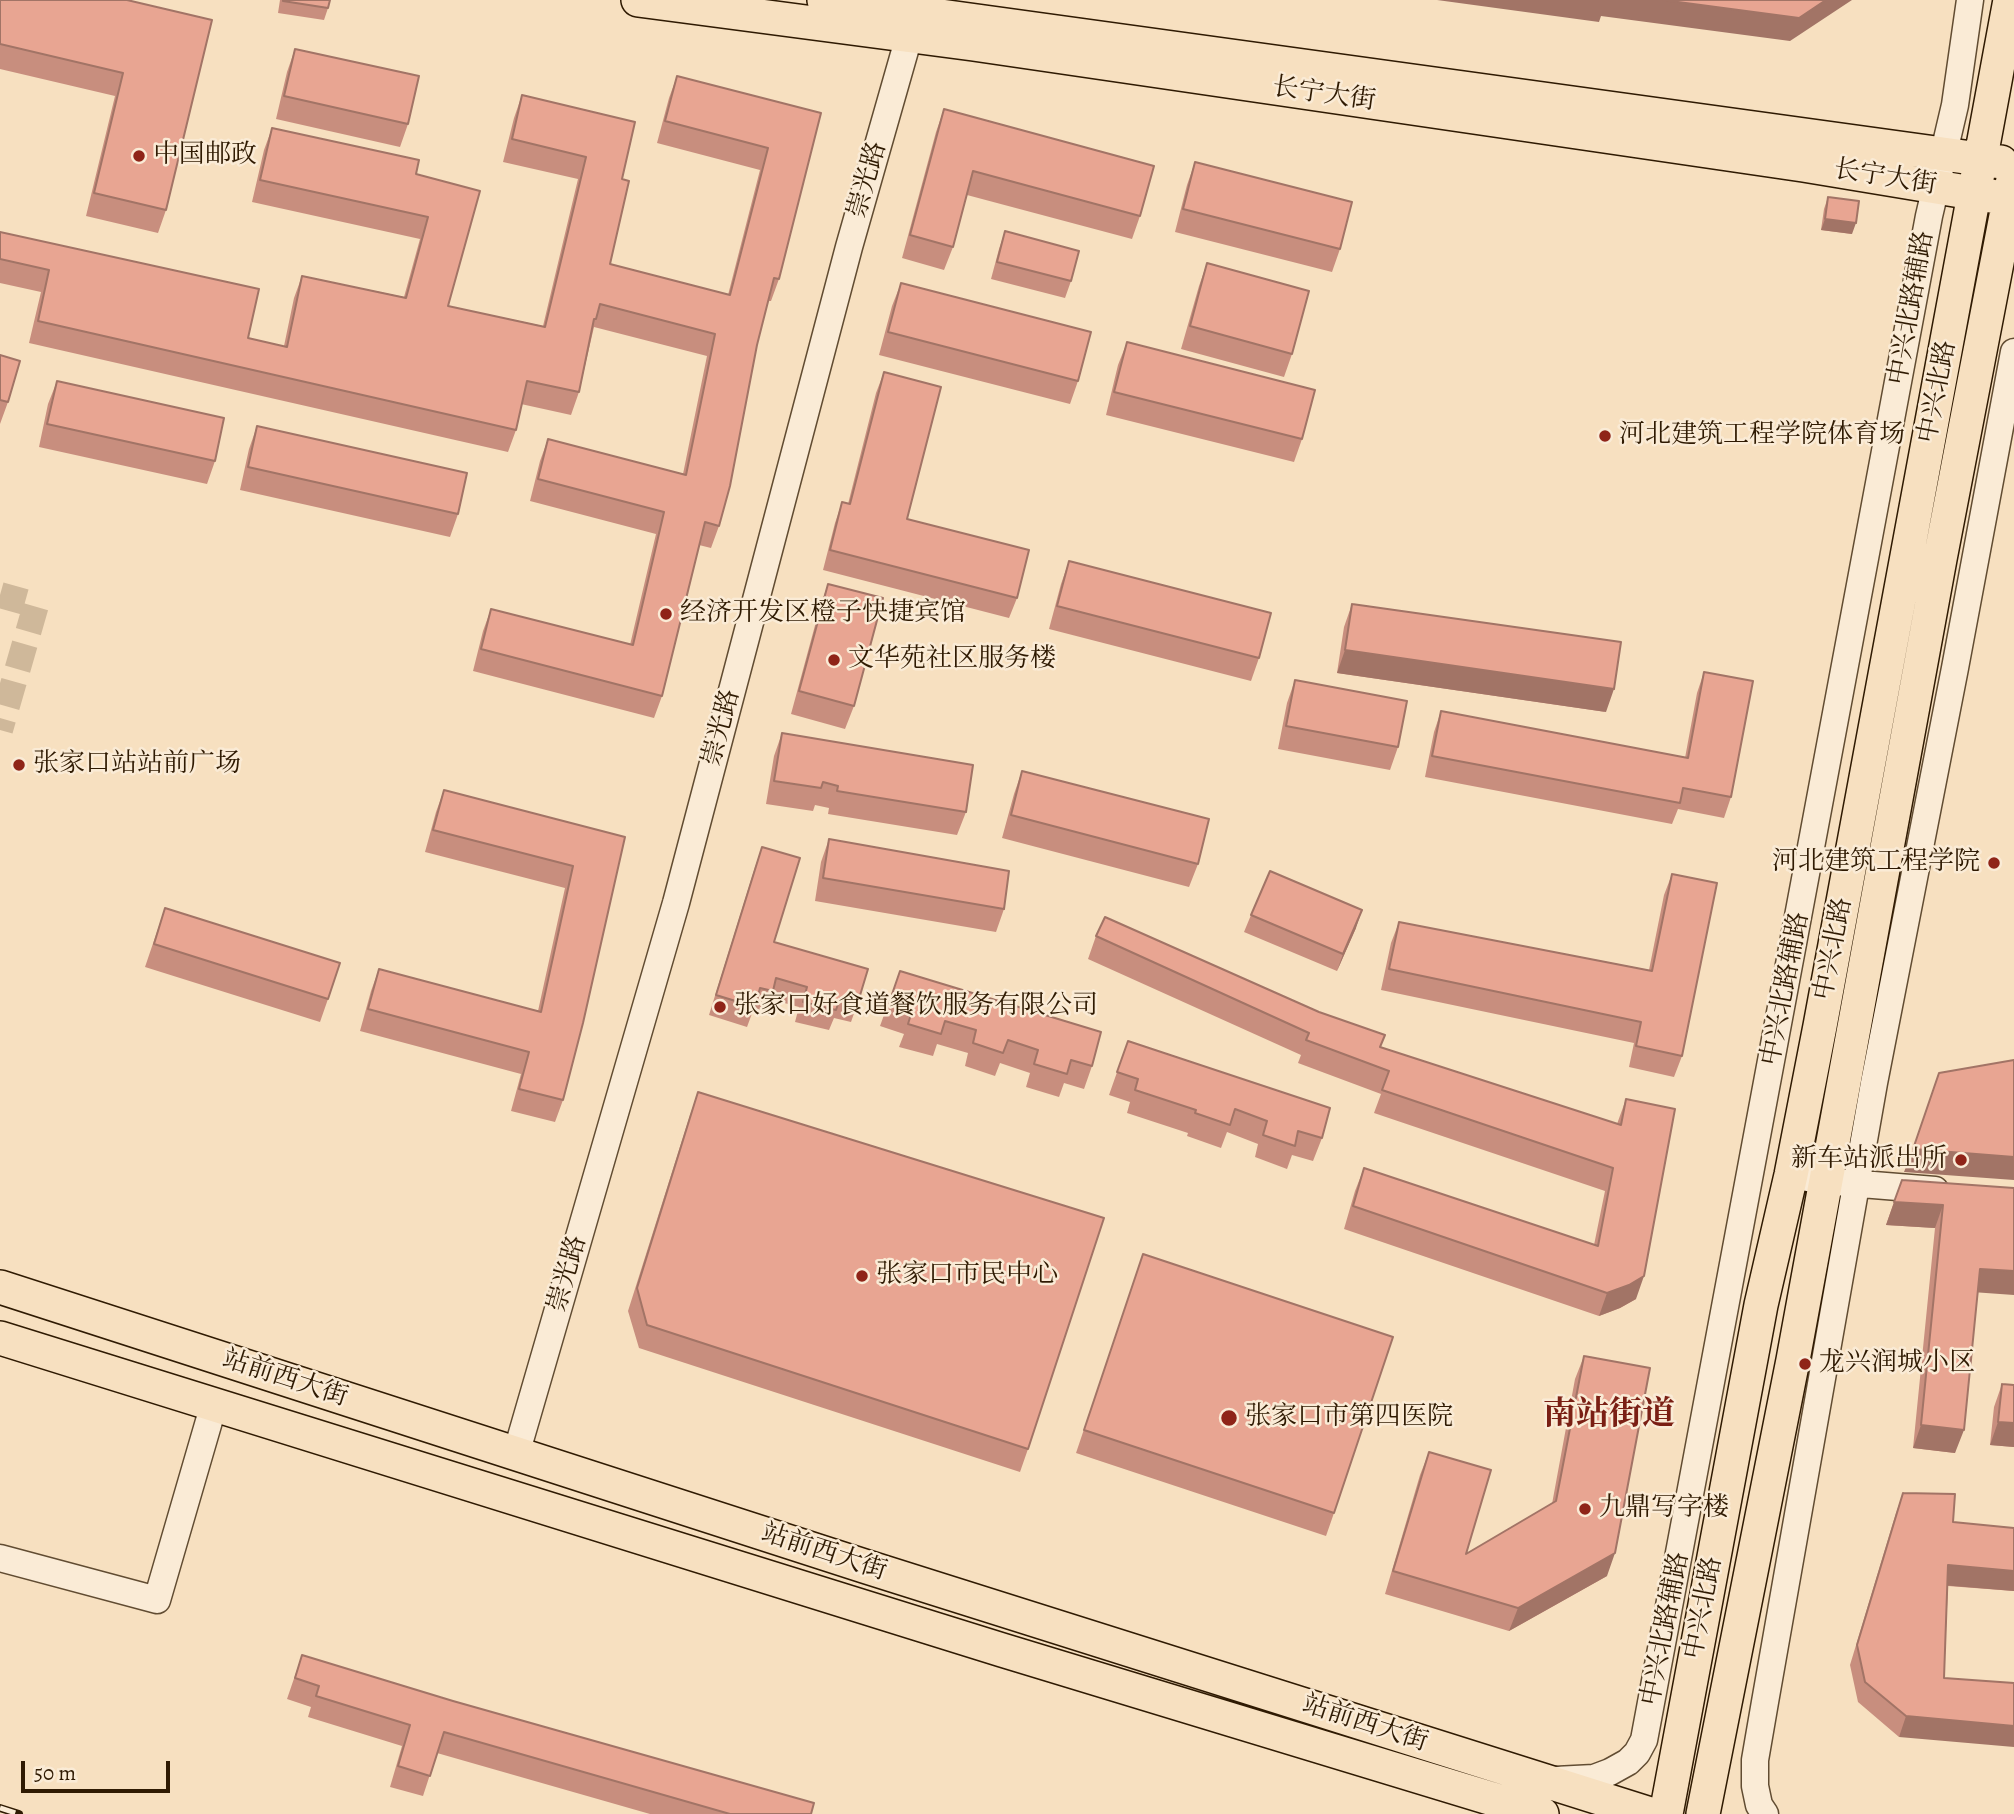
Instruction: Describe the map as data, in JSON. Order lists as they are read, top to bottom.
{
  "streets": {
    "main road": ["长宁大街", "中兴北路", "站前西大街"],
    "street": ["崇光路", "中兴北路辅路"]
  },
  "crossings": [
    ["长宁大街", "崇光路"],
    ["长宁大街", "中兴北路辅路"],
    ["长宁大街", "中兴北路"],
    ["崇光路", "站前西大街"],
    ["中兴北路辅路", "站前西大街"]
  ],
  "districts": ["南站街道"],
  "places": [
    "中国邮政",
    "河北建筑工程学院体育场",
    "经济开发区橙子快捷宾馆",
    "文华苑社区服务楼",
    "张家口站站前广场",
    "河北建筑工程学院",
    "张家口好食道餐饮服务有限公司",
    "新车站派出所",
    "张家口市民中心",
    "龙兴润城小区",
    "张家口市第四医院",
    "九鼎写字楼"
  ],
  "scale_bar": "50 m"
}
